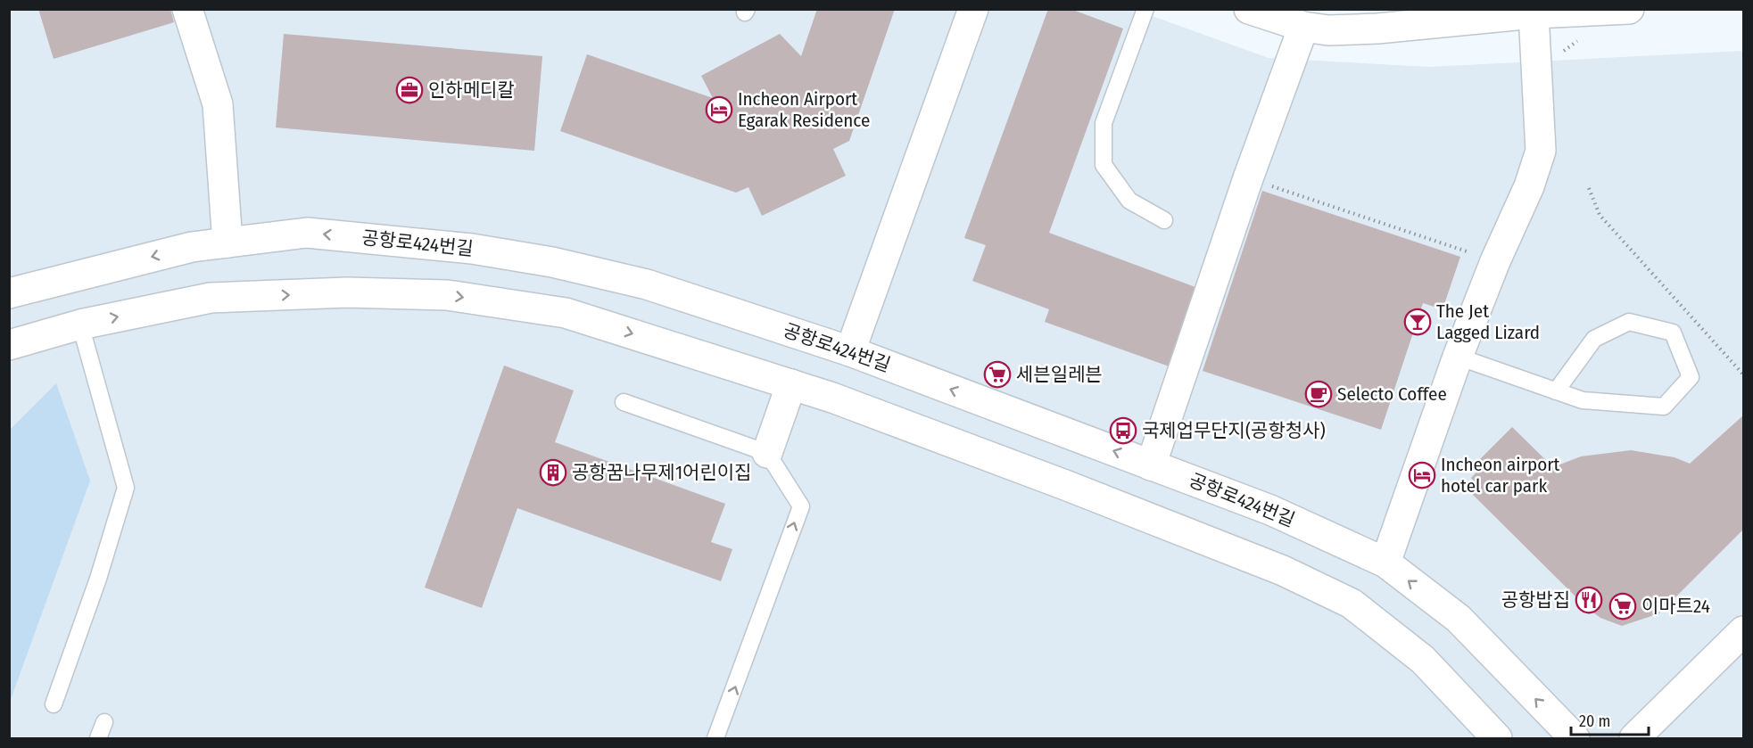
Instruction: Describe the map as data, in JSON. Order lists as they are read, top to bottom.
{
  "streets": {
    "street": ["공항로424번길"]
  },
  "places": {
    "office": ["인하메디칼"],
    "hotel": ["Incheon Airport Egarak Residence", "Incheon airport hotel car park"],
    "bar": ["The Jet Lagged Lizard"],
    "supermarket": ["세븐일레븐", "이마트24"],
    "cafe": ["Selecto Coffee"],
    "bus stop": ["국제업무단지(공항청사)"],
    "building": ["공항꿈나무제1어린이집"],
    "restaurant": ["공항밥집"]
  },
  "scale_bar": "20 m"
}
